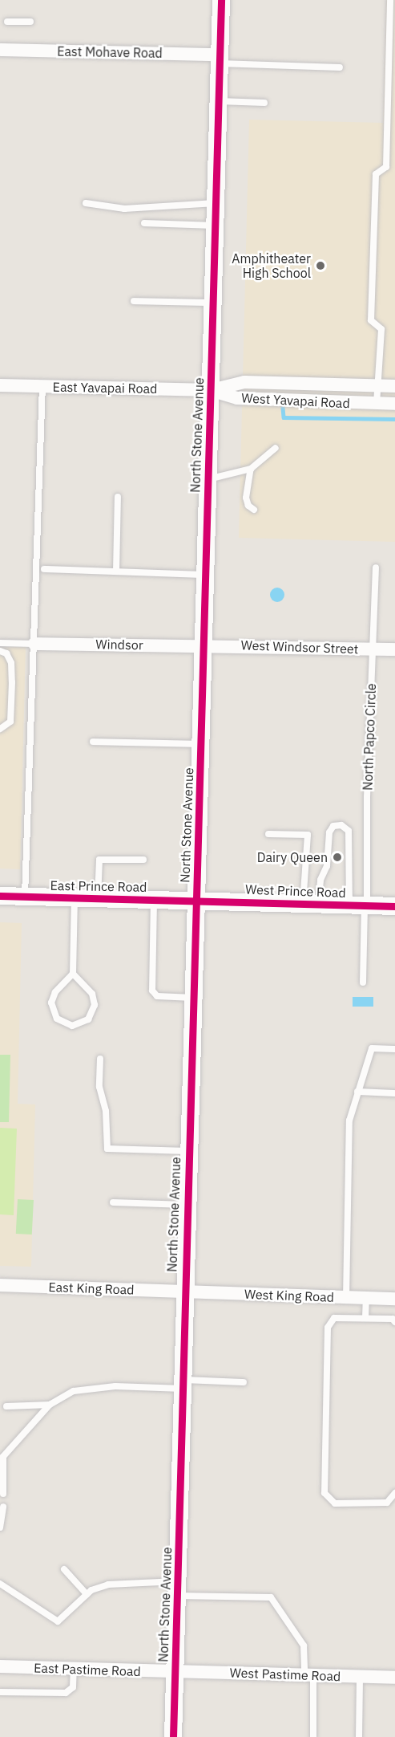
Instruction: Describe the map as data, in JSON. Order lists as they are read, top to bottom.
{
  "streets": {
    "main road": ["North Stone Avenue", "East Prince Road", "West Prince Road"],
    "street": [
      "East Mohave Road",
      "East Yavapai Road",
      "West Yavapai Road",
      "Windsor",
      "West Windsor Street",
      "East King Road",
      "West King Road",
      "East Pastime Road",
      "West Pastime Road"
    ],
    "lane": ["North Papco Circle"]
  },
  "crossings": [
    ["East Mohave Road", "North Stone Avenue"],
    ["East Yavapai Road", "West Yavapai Road"],
    ["East Yavapai Road", "North Stone Avenue"],
    ["West Yavapai Road", "North Stone Avenue"],
    ["North Stone Avenue", "Windsor"],
    ["North Stone Avenue", "West Windsor Street"],
    ["North Stone Avenue", "East Prince Road"],
    ["North Stone Avenue", "West Prince Road"],
    ["North Stone Avenue", "East King Road"],
    ["North Stone Avenue", "West King Road"],
    ["North Stone Avenue", "East Pastime Road"],
    ["North Stone Avenue", "West Pastime Road"],
    ["Windsor", "West Windsor Street"],
    ["West Windsor Street", "North Papco Circle"],
    ["North Papco Circle", "West Prince Road"],
    ["East Prince Road", "West Prince Road"],
    ["East King Road", "West King Road"],
    ["East Pastime Road", "West Pastime Road"]
  ],
  "places": ["Amphitheater High School", "Dairy Queen"]
}
